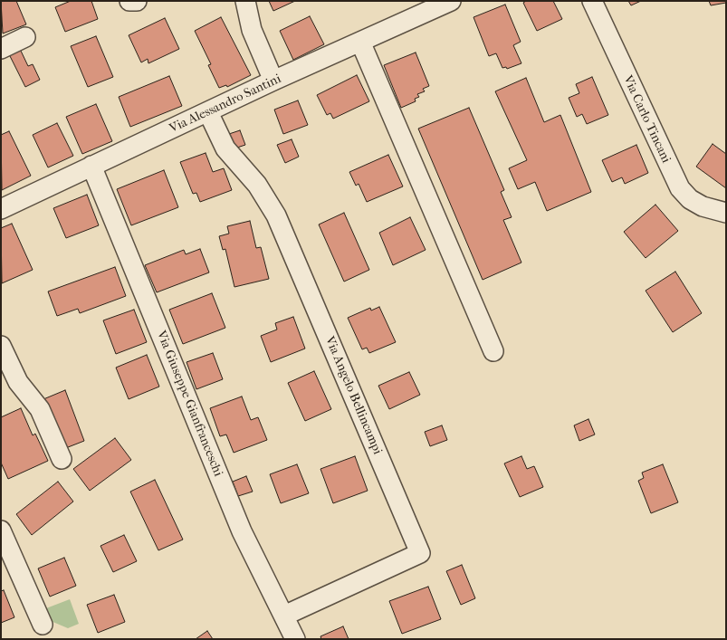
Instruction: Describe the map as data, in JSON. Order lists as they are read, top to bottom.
{
  "streets": {
    "street": [
      "Via Alessandro Santini",
      "Via Carlo Tincani",
      "Via Angelo Bellincampi",
      "Via Giuseppe Gianfranceschi"
    ]
  },
  "crossings": [
    ["Via Alessandro Santini", "Via Angelo Bellincampi"],
    ["Via Alessandro Santini", "Via Giuseppe Gianfranceschi"],
    ["Via Angelo Bellincampi", "Via Giuseppe Gianfranceschi"]
  ]
}
